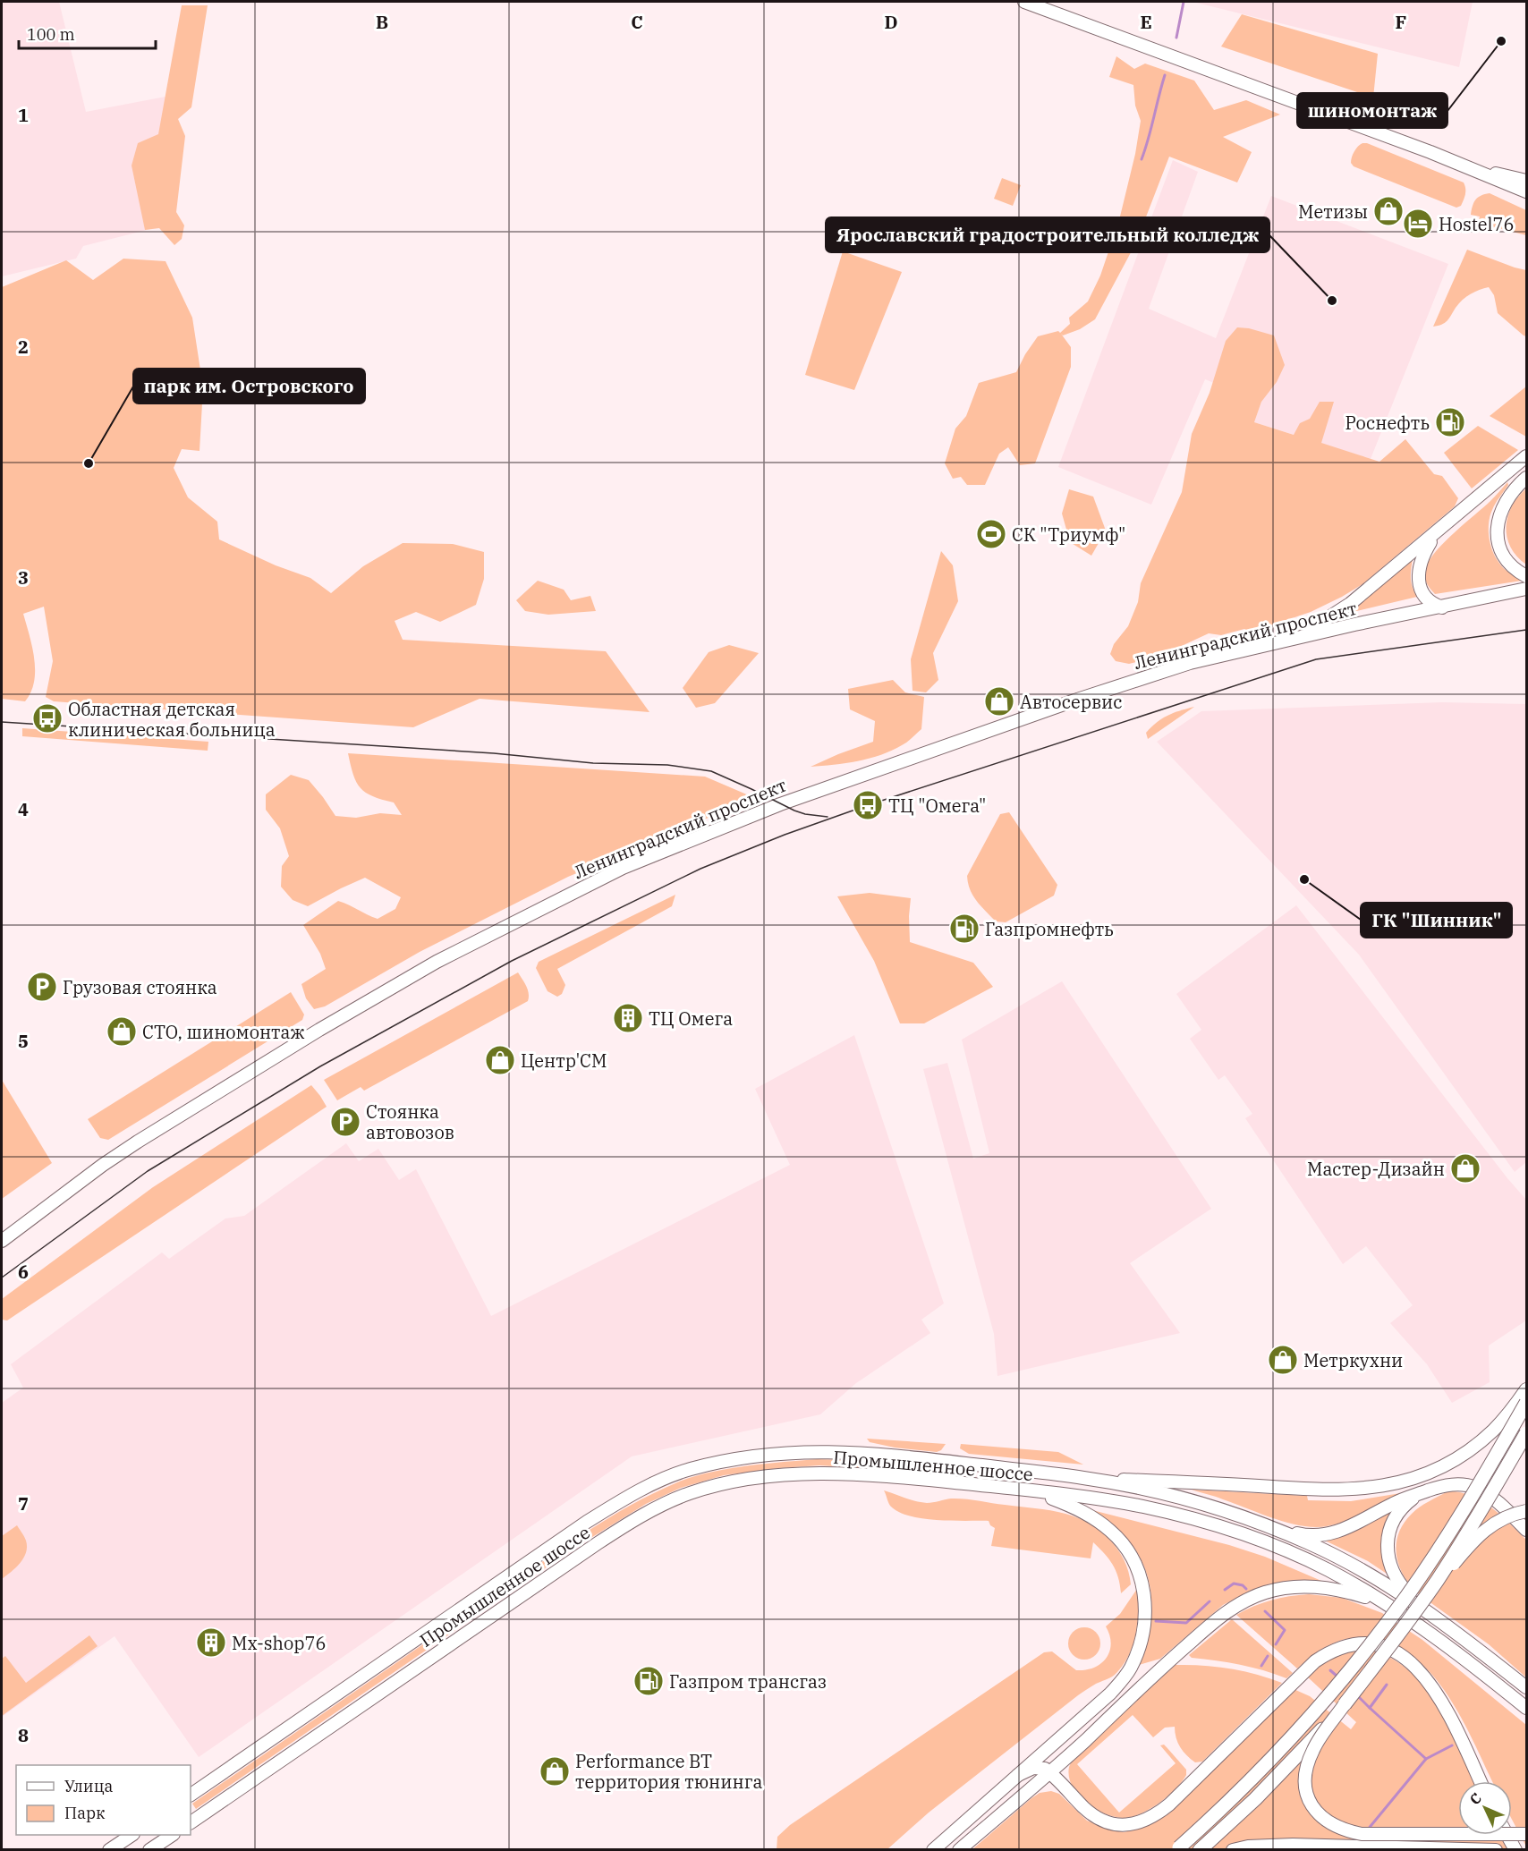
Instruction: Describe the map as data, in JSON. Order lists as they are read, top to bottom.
{
  "streets": {
    "main road": ["Ленинградский проспект", "Промышленное шоссе"]
  },
  "places": {
    "other": [
      "шиномонтаж",
      "Ярославский градостроительный колледж",
      "парк им. Островского",
      "ГК \"Шинник\""
    ],
    "shop": [
      "Метизы",
      "Автосервис",
      "СТО, шиномонтаж",
      "Центр'СМ",
      "Мастер-Дизайн",
      "Метркухни",
      "Performance BT территория тюнинга"
    ],
    "hotel": ["Hostel76"],
    "fuel station": ["Роснефть", "Газпромнефть", "Газпром трансгаз"],
    "sports": ["СК \"Триумф\""],
    "bus stop": ["Областная детская клиническая больница", "ТЦ \"Омега\""],
    "parking": ["Грузовая стоянка", "Стоянка автовозов"],
    "building": ["ТЦ Омега", "Mx-shop76"]
  },
  "legend": ["Улица", "Парк"],
  "scale_bar": "100 m",
  "north": "top left",
  "grid": {
    "columns": [
      "B",
      "C",
      "D",
      "E",
      "F"
    ],
    "rows": [
      "1",
      "2",
      "3",
      "4",
      "5",
      "6",
      "7",
      "8"
    ]
  }
}
